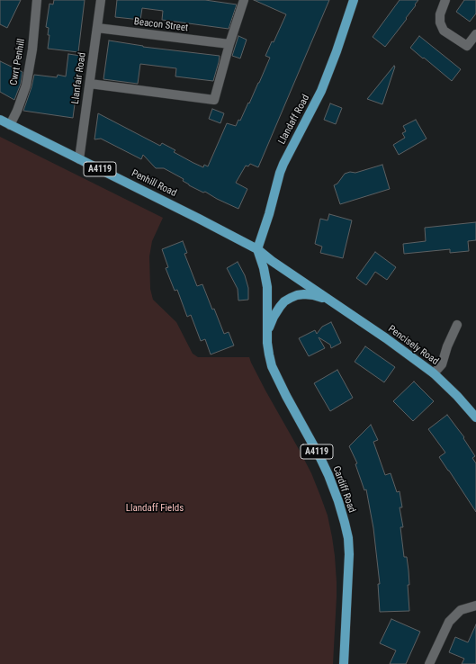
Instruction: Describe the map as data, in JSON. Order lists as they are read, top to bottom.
{
  "streets": {
    "main road": [
      "Llandaff Road",
      "A4119",
      "Penhill Road",
      "Pencisely Road",
      "Cardiff Road"
    ],
    "street": ["Beacon Street", "Cwrt Penhill", "Llanfair Road"]
  },
  "crossings": [
    ["Beacon Street", "Llanfair Road"],
    ["Cwrt Penhill", "Penhill Road"],
    ["Llanfair Road", "Penhill Road"],
    ["Llandaff Road", "Penhill Road"],
    ["Llandaff Road", "Pencisely Road"],
    ["Llandaff Road", "Cardiff Road"],
    ["Penhill Road", "Pencisely Road"],
    ["Penhill Road", "Cardiff Road"],
    ["Pencisely Road", "Cardiff Road"]
  ],
  "parks": ["Llandaff Fields"]
}
